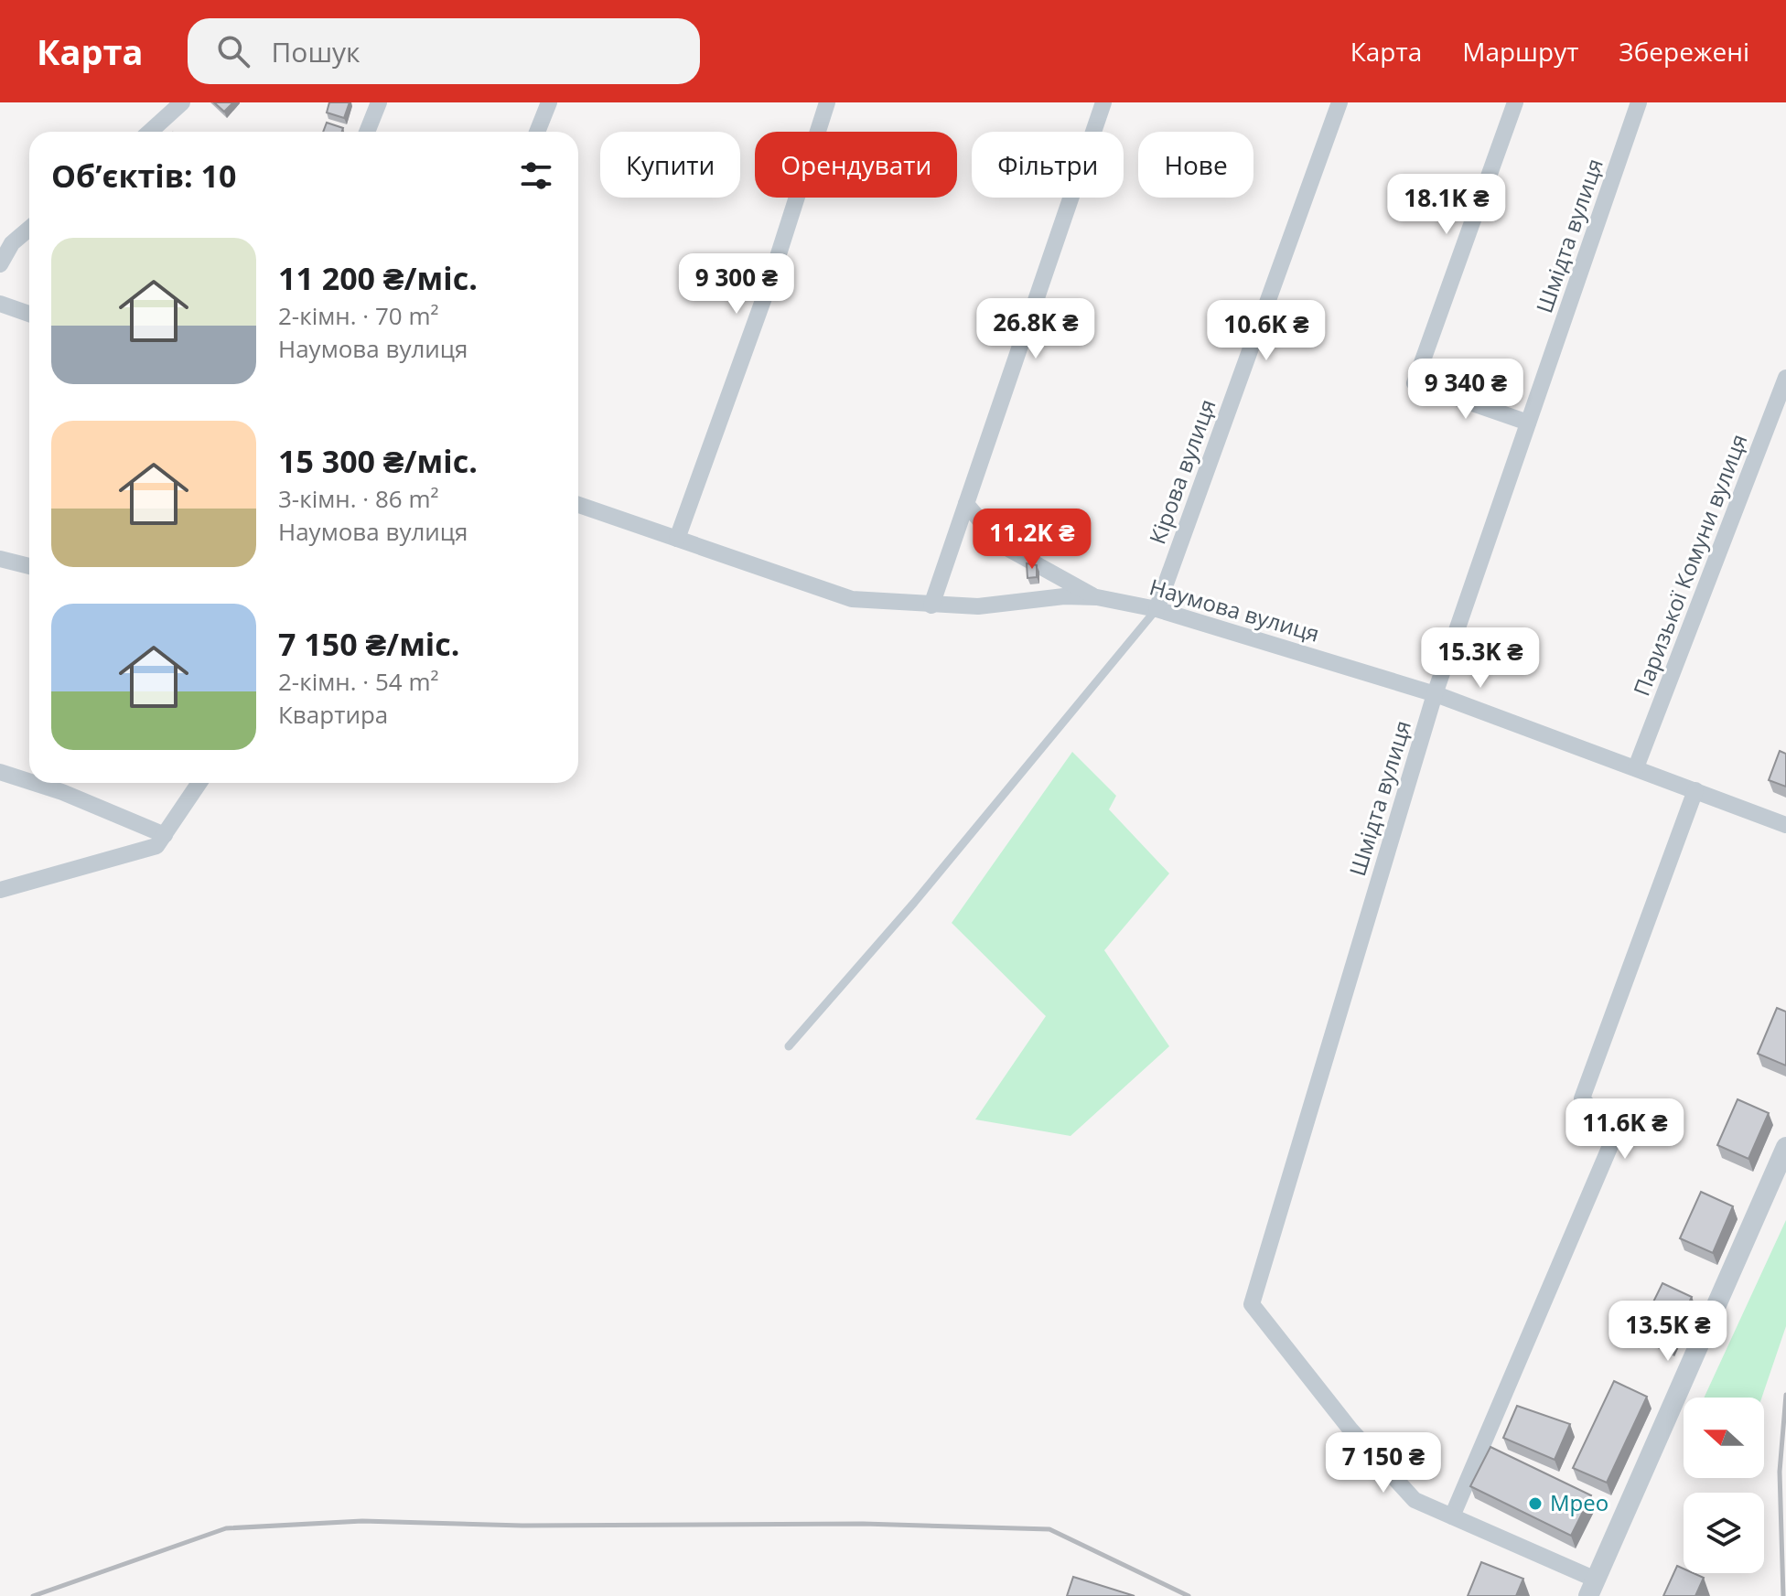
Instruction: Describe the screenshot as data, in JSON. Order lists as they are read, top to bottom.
{
  "streets": {
    "street": [
      "Шмідта вулиця",
      "Кірова вулиця",
      "Паризької Комуни вулиця",
      "Наумова вулиця"
    ]
  },
  "crossings": [
    ["Шмідта вулиця", "Наумова вулиця"],
    ["Кірова вулиця", "Наумова вулиця"],
    ["Паризької Комуни вулиця", "Наумова вулиця"]
  ],
  "places": ["Мрео"],
  "north": "left",
  "page": {
    "header": "Карта",
    "search": "Пошук",
    "nav": ["Карта", "Маршрут", "Збережені"],
    "chip": [
      "Купити",
      "Орендувати",
      "Фільтри",
      "Нове"
    ],
    "heading": "Об’єктів: 10",
    "price": [
      "18.1K ₴",
      "9 300 ₴",
      "26.8K ₴",
      "10.6K ₴",
      "9 340 ₴",
      "11.2K ₴",
      "15.3K ₴",
      "11.6K ₴",
      "13.5K ₴",
      "7 150 ₴"
    ],
    "list": [
      {
        "name": "11 200 ₴/міс.",
        "note": "2-кімн. · 70 m² · Наумова вулиця"
      },
      {
        "name": "15 300 ₴/міс.",
        "note": "3-кімн. · 86 m² · Наумова вулиця"
      },
      {
        "name": "7 150 ₴/міс.",
        "note": "2-кімн. · 54 m² · Квартира"
      }
    ]
  }
}
